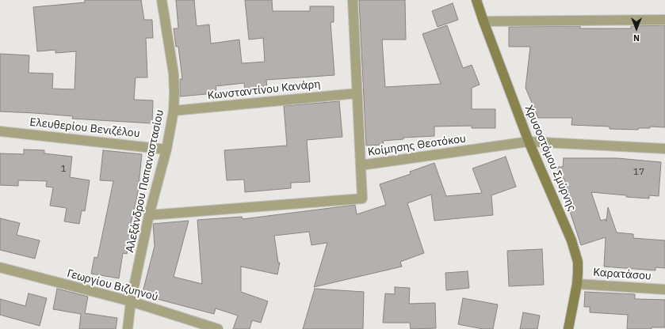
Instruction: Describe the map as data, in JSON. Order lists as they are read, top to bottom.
{
  "streets": {
    "street": [
      "Κωνσταντίνου Κανάρη",
      "Ελευθερίου Βενιζέλου",
      "Κοίμησης Θεοτόκου",
      "Χρυσοστόμου Σμύρνης",
      "Αλεξάνδρου Παπαναστασίου",
      "Καρατάσου",
      "Γεωργίου Βιζυηνού"
    ]
  },
  "crossings": [
    ["Κωνσταντίνου Κανάρη", "Αλεξάνδρου Παπαναστασίου"],
    ["Ελευθερίου Βενιζέλου", "Αλεξάνδρου Παπαναστασίου"],
    ["Κοίμησης Θεοτόκου", "Χρυσοστόμου Σμύρνης"],
    ["Κοίμησης Θεοτόκου", "Αλεξάνδρου Παπαναστασίου"],
    ["Χρυσοστόμου Σμύρνης", "Καρατάσου"],
    ["Αλεξάνδρου Παπαναστασίου", "Γεωργίου Βιζυηνού"]
  ],
  "house_numbers": ["1", "17"],
  "north": "bottom"
}
